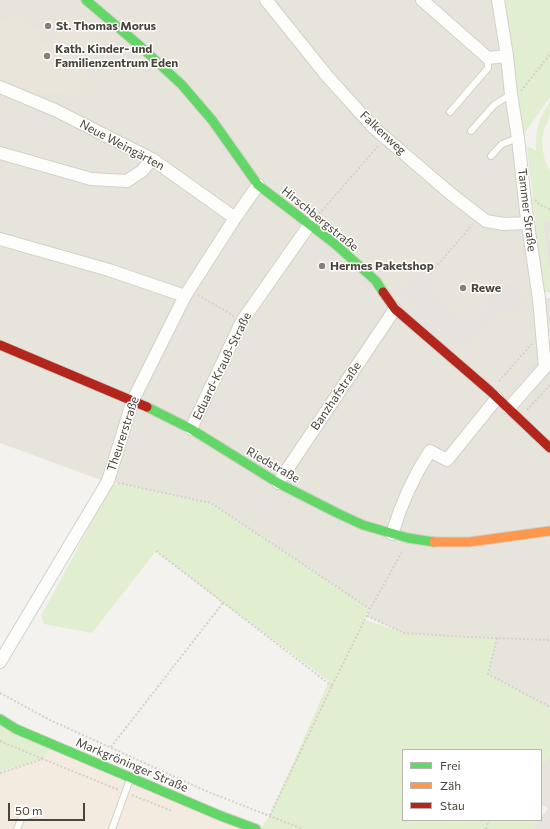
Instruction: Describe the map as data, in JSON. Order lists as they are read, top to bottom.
{
  "streets": {
    "street": [
      "Falkenweg",
      "Neue Weingärten",
      "Tammer Straße",
      "Hirschbergstraße",
      "Eduard-Krauß-Straße",
      "Banzhafstraße",
      "Theurerstraße",
      "Riedstraße",
      "Markgröninger Straße"
    ]
  },
  "crossings": [
    ["Falkenweg", "Tammer Straße"],
    ["Neue Weingärten", "Theurerstraße"],
    ["Tammer Straße", "Hirschbergstraße"],
    ["Hirschbergstraße", "Eduard-Krauß-Straße"],
    ["Hirschbergstraße", "Banzhafstraße"],
    ["Hirschbergstraße", "Theurerstraße"],
    ["Eduard-Krauß-Straße", "Riedstraße"],
    ["Banzhafstraße", "Riedstraße"],
    ["Theurerstraße", "Riedstraße"]
  ],
  "places": [
    "St. Thomas Morus",
    "Kath. Kinder- und Familienzentrum Eden",
    "Hermes Paketshop",
    "Rewe"
  ],
  "legend": ["Frei", "Zäh", "Stau"],
  "scale_bar": "50 m"
}
